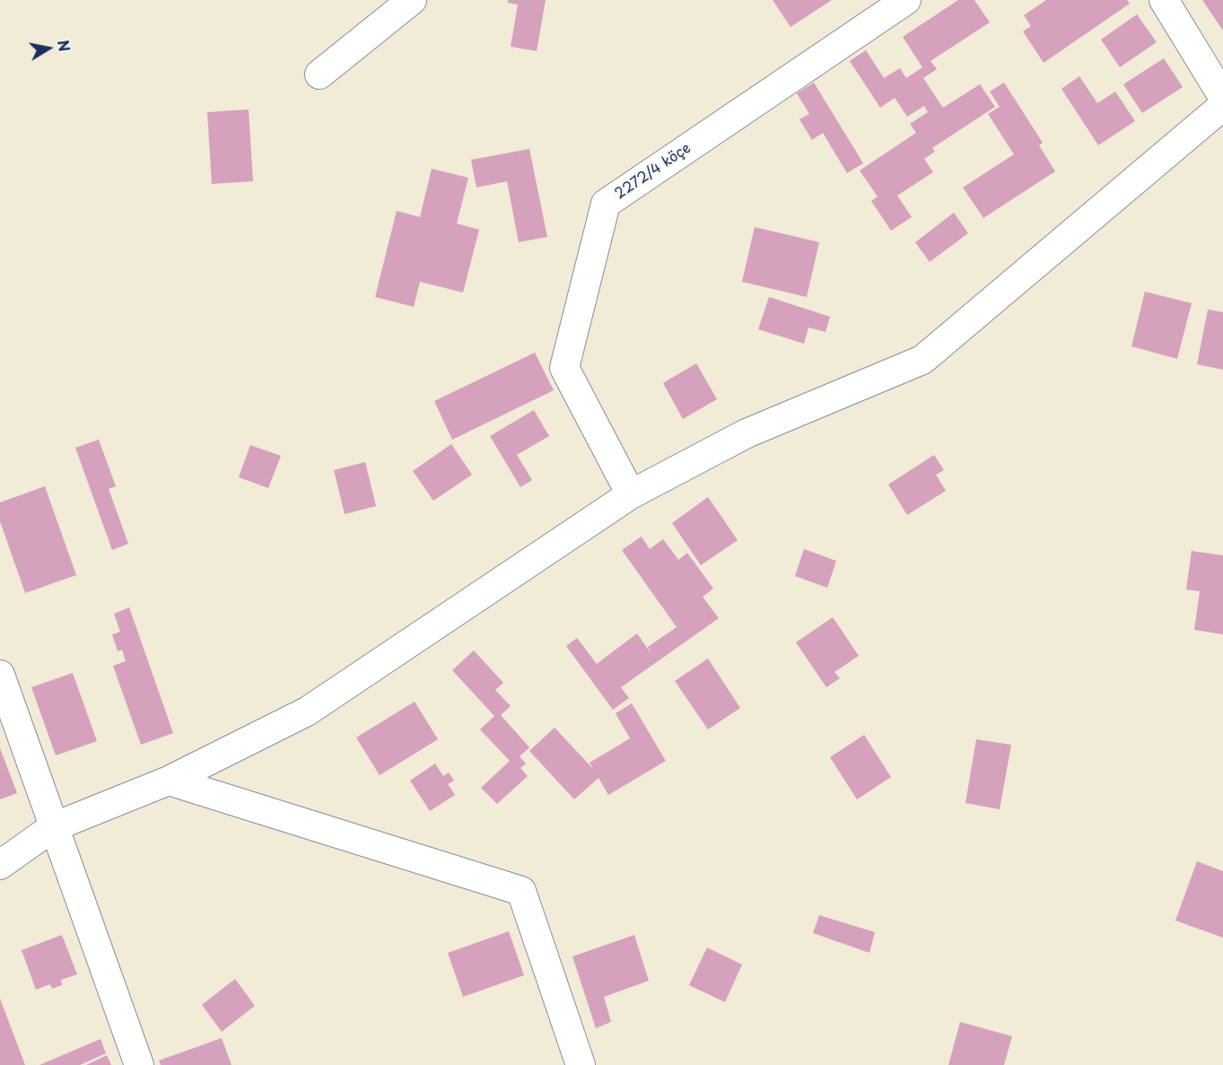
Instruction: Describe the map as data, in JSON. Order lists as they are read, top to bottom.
{
  "streets": {
    "street": ["2272/4 köçe"]
  },
  "north": "right"
}
